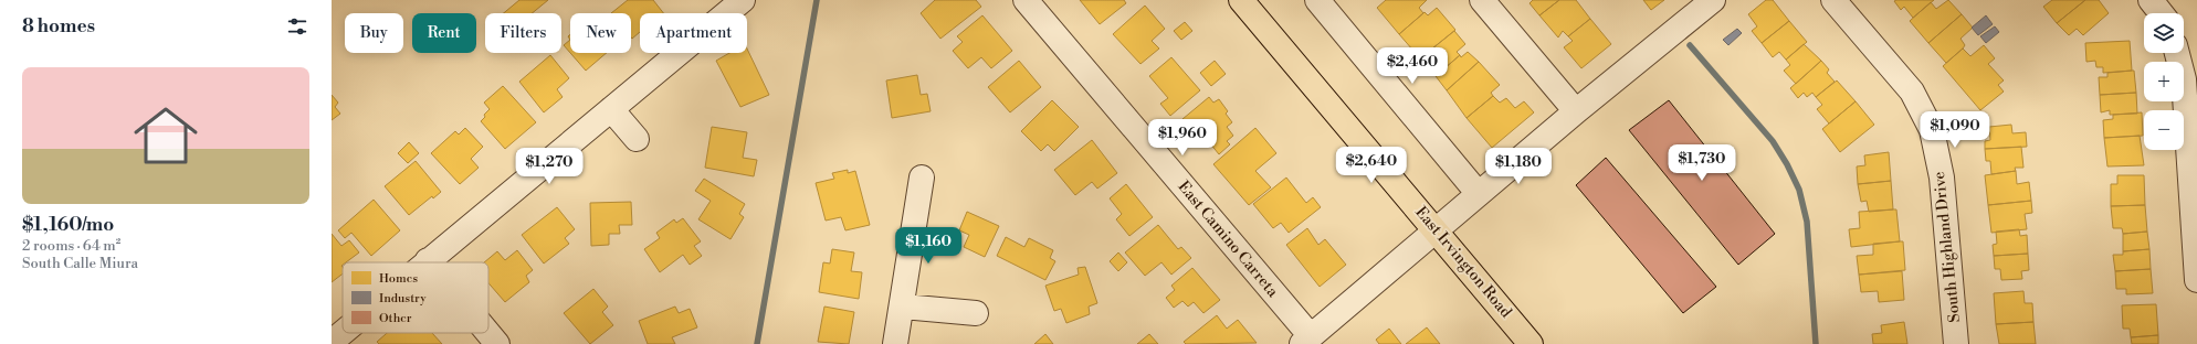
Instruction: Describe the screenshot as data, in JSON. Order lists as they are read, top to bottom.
{
  "streets": {
    "main road": ["East Irvington Road"],
    "street": ["East Camino Carreta", "South Highland Drive"]
  },
  "legend": ["Homes", "Industry", "Other"],
  "page": {
    "heading": "8 homes",
    "map_buttons": ["+", "−"],
    "chip": [
      "Buy",
      "Rent",
      "Filters",
      "New",
      "Apartment"
    ],
    "price": [
      "$2,460",
      "$1,090",
      "$1,960",
      "$1,730",
      "$2,640",
      "$1,270",
      "$1,180",
      "$1,160"
    ],
    "list": [
      {
        "name": "$1,160/mo",
        "note": "2 rooms · 64 m² · South Calle Miura"
      }
    ]
  }
}
